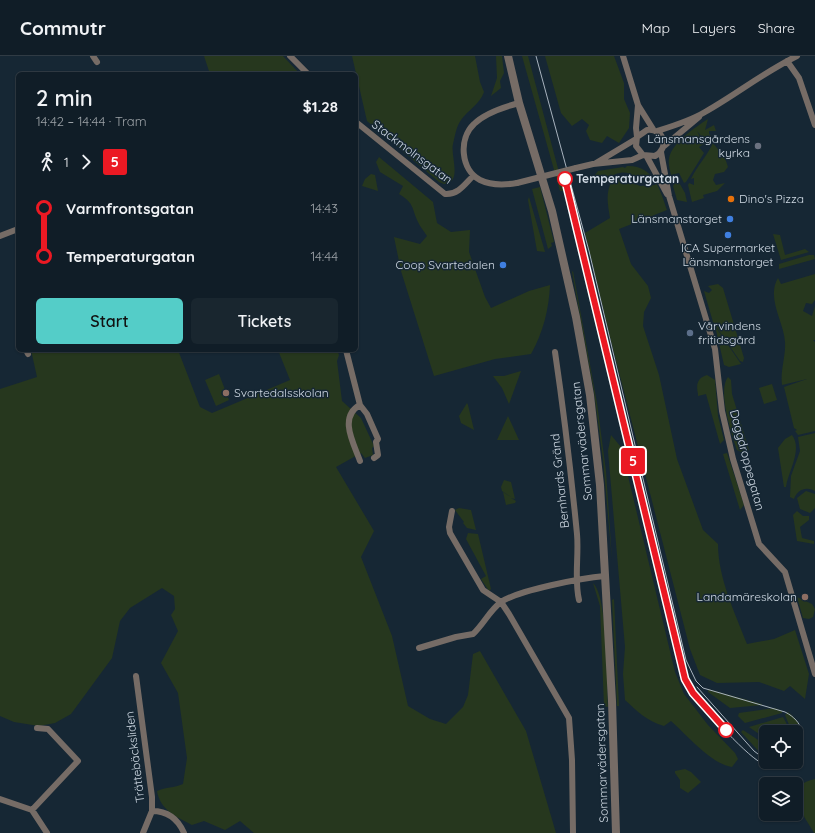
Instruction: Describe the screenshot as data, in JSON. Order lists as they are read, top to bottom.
{
  "streets": {
    "street": [
      "Stackmolnsgatan",
      "Sommarvädersgatan",
      "Daggdroppegatan",
      "Bernhards Gränd",
      "Trättebäcksliden"
    ]
  },
  "places": [
    "Länsmansgårdens kyrka",
    "Temperaturgatan",
    "Dino's Pizza",
    "Länsmanstorget",
    "ICA Supermarket Länsmanstorget",
    "Coop Svartedalen",
    "Vårvindens fritidsgård",
    "Svartedalsskolan",
    "Landamäreskolan"
  ],
  "lines": ["tram line 5"],
  "page": {
    "header": "Commutr",
    "nav": ["Map", "Layers", "Share"],
    "on_map": "5",
    "heading": ["2 min", "14:42 – 14:44 · Tram", "$1.28"],
    "legs": ["1", "5"],
    "list": [
      {
        "name": "Varmfrontsgatan",
        "value": "14:43"
      },
      {
        "name": "Temperaturgatan",
        "value": "14:44"
      }
    ],
    "buttons": ["Start", "Tickets"]
  }
}
